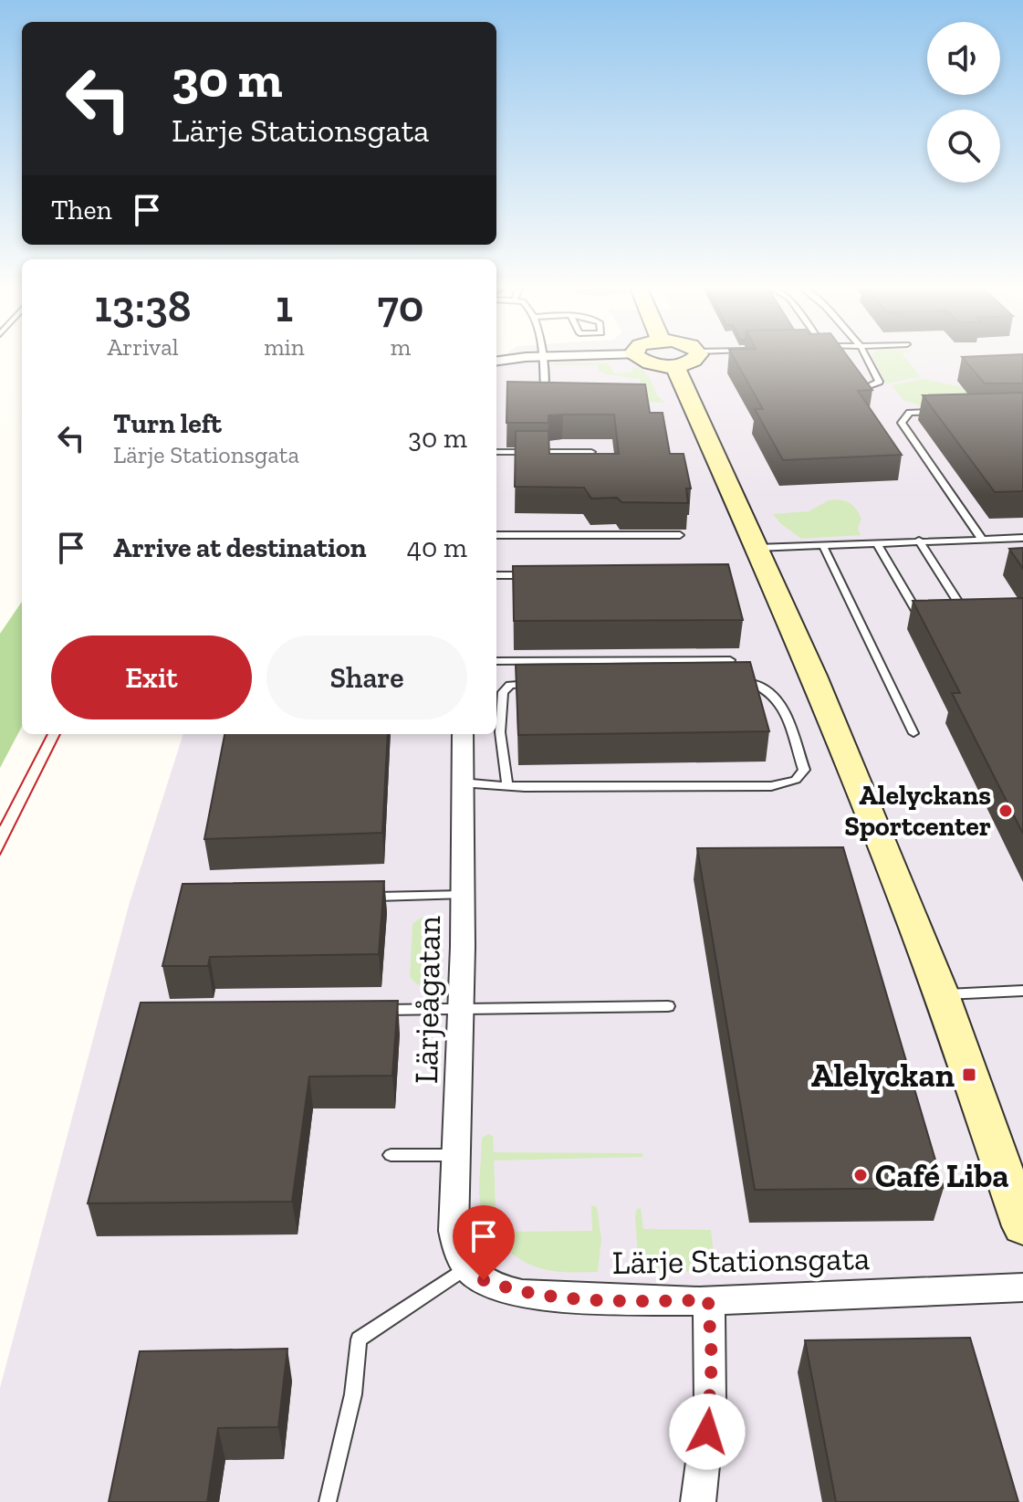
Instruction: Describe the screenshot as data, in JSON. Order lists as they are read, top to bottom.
{
  "streets": {
    "street": ["Lärjeågatan", "Lärje Stationsgata"]
  },
  "crossings": [
    ["Lärjeågatan", "Lärje Stationsgata"]
  ],
  "places": {
    "other": ["Alelyckans Sportcenter", "Café Liba"],
    "transit": ["Alelyckan"]
  },
  "page": {
    "turn": ["30 m", "Lärje Stationsgata"],
    "then": "Then",
    "eta": [
      "13:38",
      "Arrival",
      "1",
      "min",
      "70",
      "m"
    ],
    "list": [
      {
        "name": "Turn left",
        "note": "Lärje Stationsgata",
        "value": "30 m"
      },
      {
        "name": "Arrive at destination",
        "value": "40 m"
      }
    ],
    "buttons": ["Exit", "Share"]
  }
}
